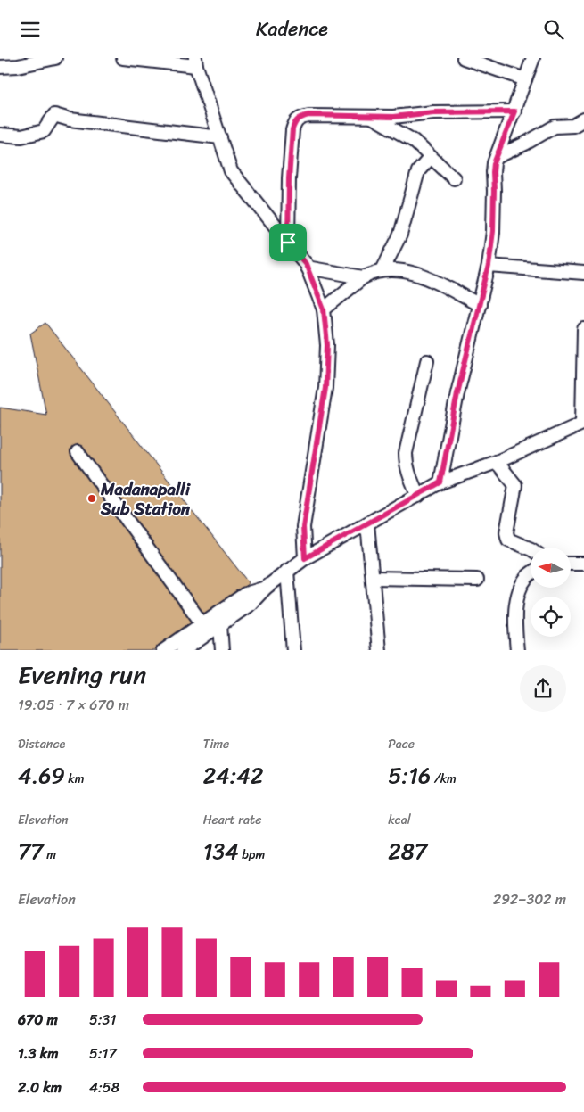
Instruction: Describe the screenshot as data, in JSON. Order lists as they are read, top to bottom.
{
  "places": ["Madanapalli Sub Station"],
  "north": "left",
  "page": {
    "header": "Kadence",
    "heading": ["Evening run", "19:05 · 7 × 670 m"],
    "stats": [
      ["Distance", "4.69 km"],
      ["Time", "24:42"],
      ["Pace", "5:16 /km"],
      ["Elevation", "77 m"],
      ["Heart rate", "134 bpm"],
      ["kcal", "287"]
    ],
    "chart": ["Elevation", "292–302 m"],
    "list": [
      {
        "name": "670 m",
        "note": "5:31"
      },
      {
        "name": "1.3 km",
        "note": "5:17"
      },
      {
        "name": "2.0 km",
        "note": "4:58"
      }
    ]
  }
}
